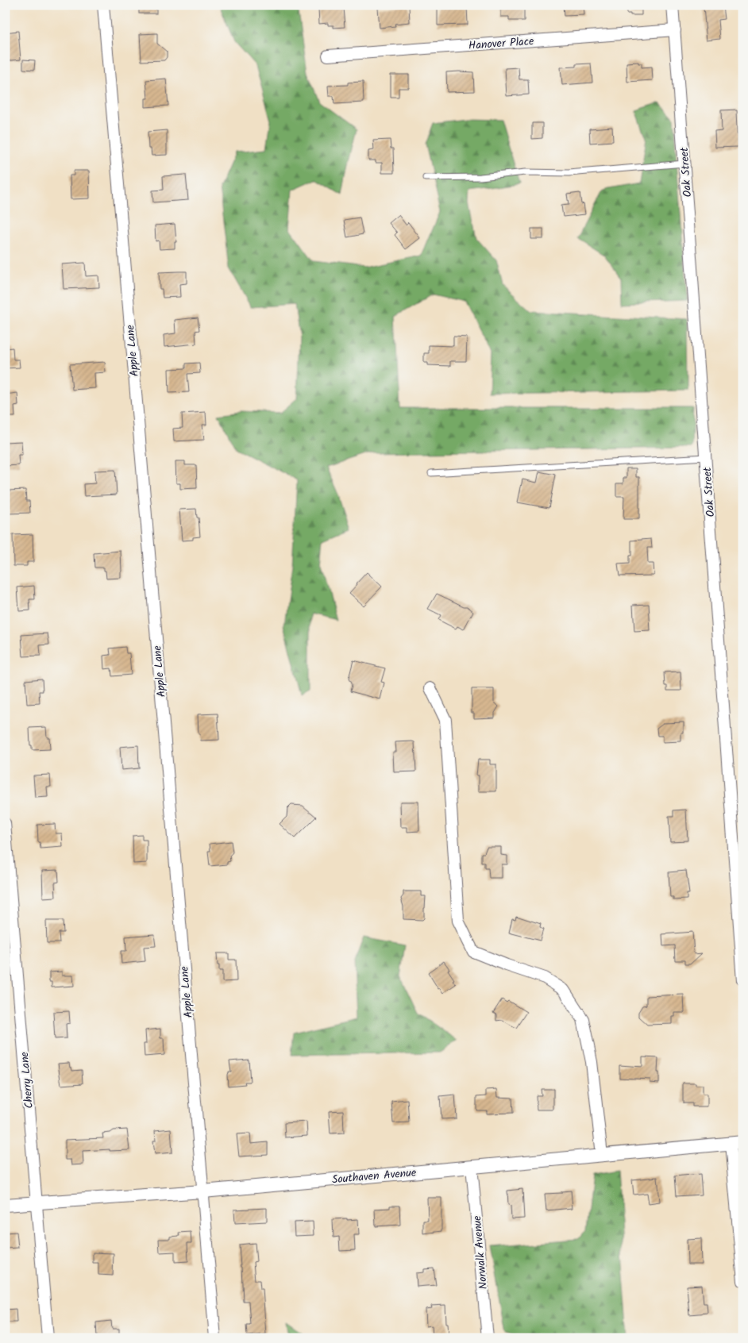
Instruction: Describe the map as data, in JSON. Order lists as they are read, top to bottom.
{
  "streets": {
    "street": [
      "Hanover Place",
      "Oak Street",
      "Apple Lane",
      "Cherry Lane",
      "Southaven Avenue",
      "Norwalk Avenue"
    ]
  },
  "crossings": [
    ["Hanover Place", "Oak Street"],
    ["Apple Lane", "Southaven Avenue"],
    ["Cherry Lane", "Southaven Avenue"],
    ["Southaven Avenue", "Norwalk Avenue"]
  ]
}
